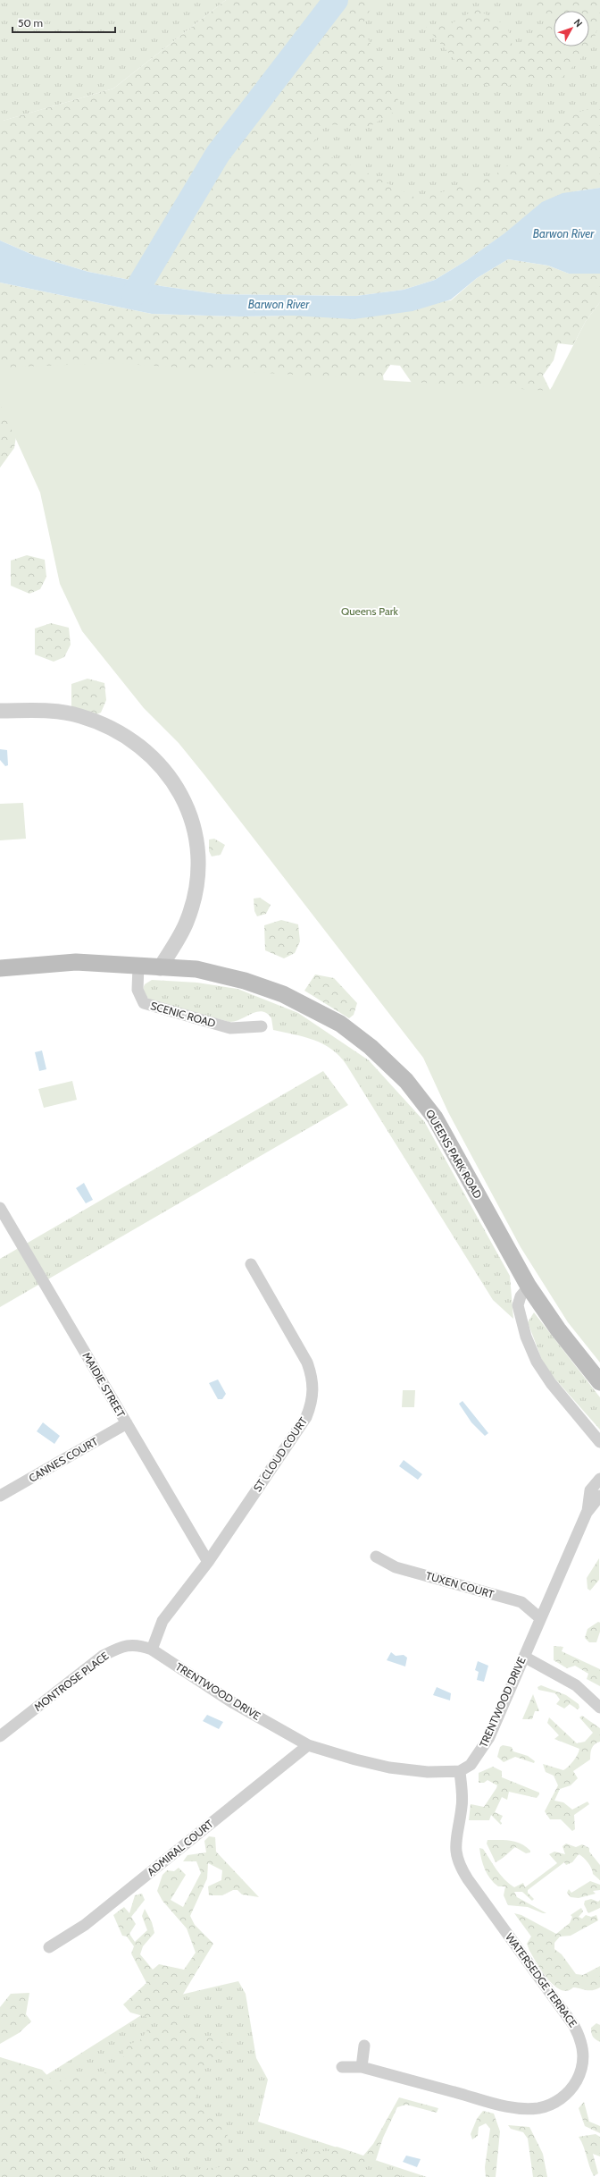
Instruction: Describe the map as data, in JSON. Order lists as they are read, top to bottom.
{
  "streets": {
    "main road": ["QUEENS PARK ROAD"],
    "street": [
      "SCENIC ROAD",
      "MAIDIE STREET",
      "ST CLOUD COURT",
      "CANNES COURT",
      "TUXEN COURT",
      "MONTROSE PLACE",
      "TRENTWOOD DRIVE",
      "ADMIRAL COURT",
      "WATERSEDGE TERRACE"
    ]
  },
  "crossings": [
    ["MAIDIE STREET", "ST CLOUD COURT"],
    ["MAIDIE STREET", "CANNES COURT"],
    ["TUXEN COURT", "TRENTWOOD DRIVE"],
    ["MONTROSE PLACE", "TRENTWOOD DRIVE"],
    ["TRENTWOOD DRIVE", "ADMIRAL COURT"],
    ["TRENTWOOD DRIVE", "WATERSEDGE TERRACE"]
  ],
  "water": ["Barwon River"],
  "parks": ["Queens Park"],
  "scale_bar": "50 m",
  "north": "top right"
}
